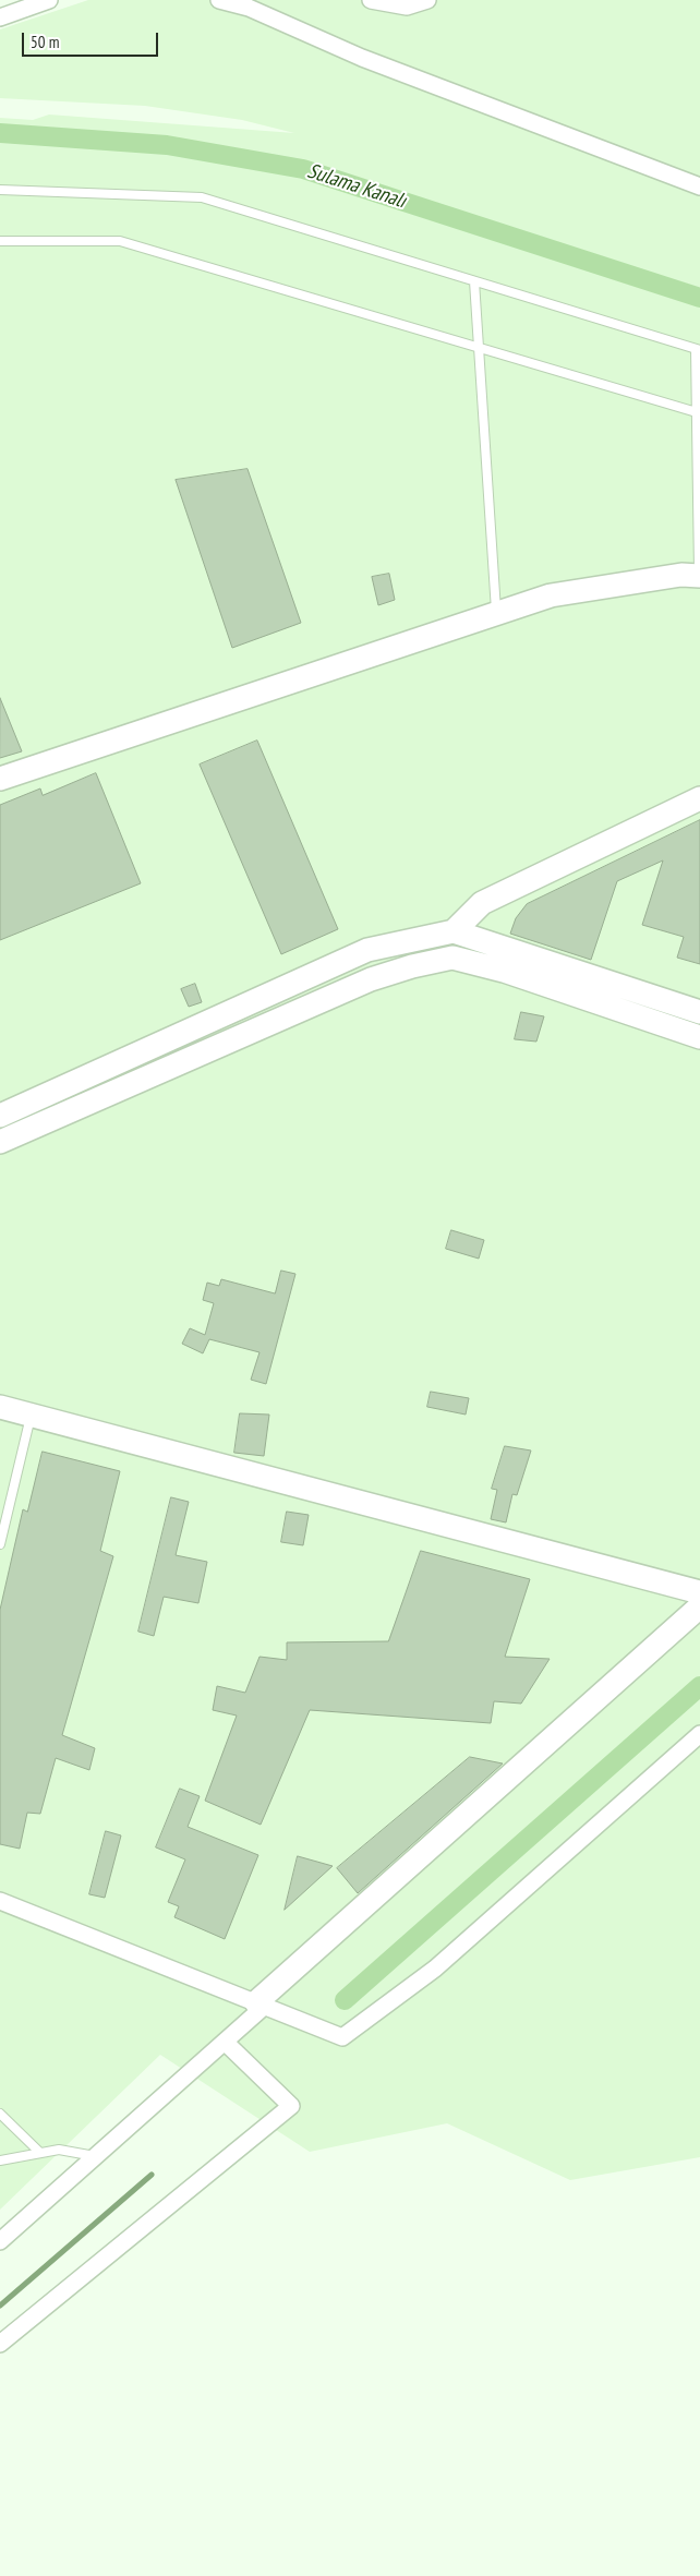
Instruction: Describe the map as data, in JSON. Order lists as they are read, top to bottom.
{
  "water": ["Sulama Kanalı"],
  "scale_bar": "50 m"
}
